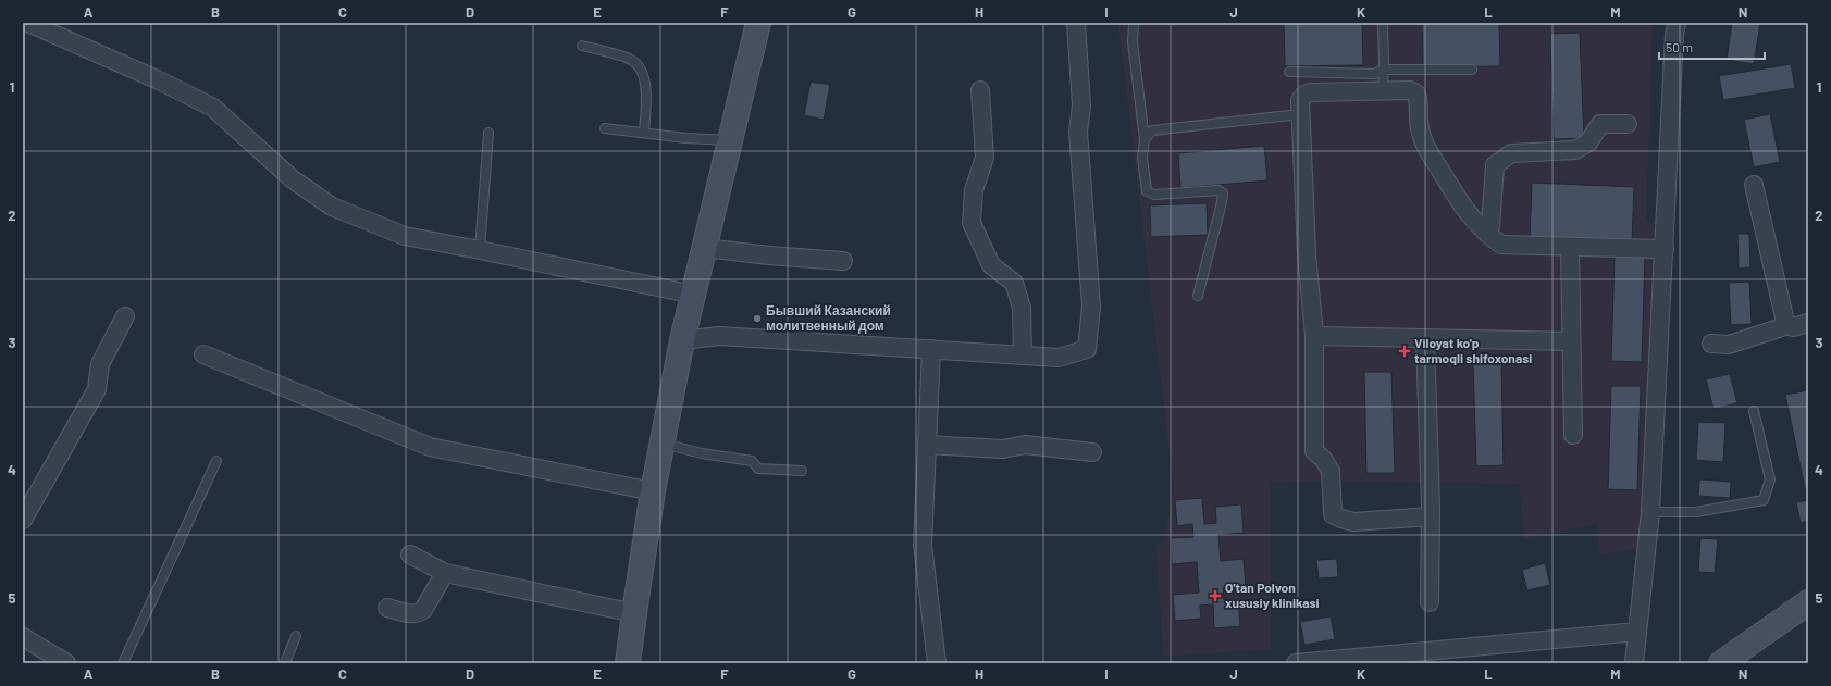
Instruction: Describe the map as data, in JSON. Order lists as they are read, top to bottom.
{
  "places": {
    "other": ["Бывший Казанский молитвенный дом"],
    "health": ["Viloyat ko'p tarmoqli shifoxonasi", "O'tan Polvon xususiy klinikasi"]
  },
  "scale_bar": "50 m",
  "grid": {
    "columns": [
      "A",
      "B",
      "C",
      "D",
      "E",
      "F",
      "G",
      "H",
      "I",
      "J",
      "K",
      "L",
      "M",
      "N"
    ],
    "rows": [
      "1",
      "2",
      "3",
      "4",
      "5"
    ]
  }
}
